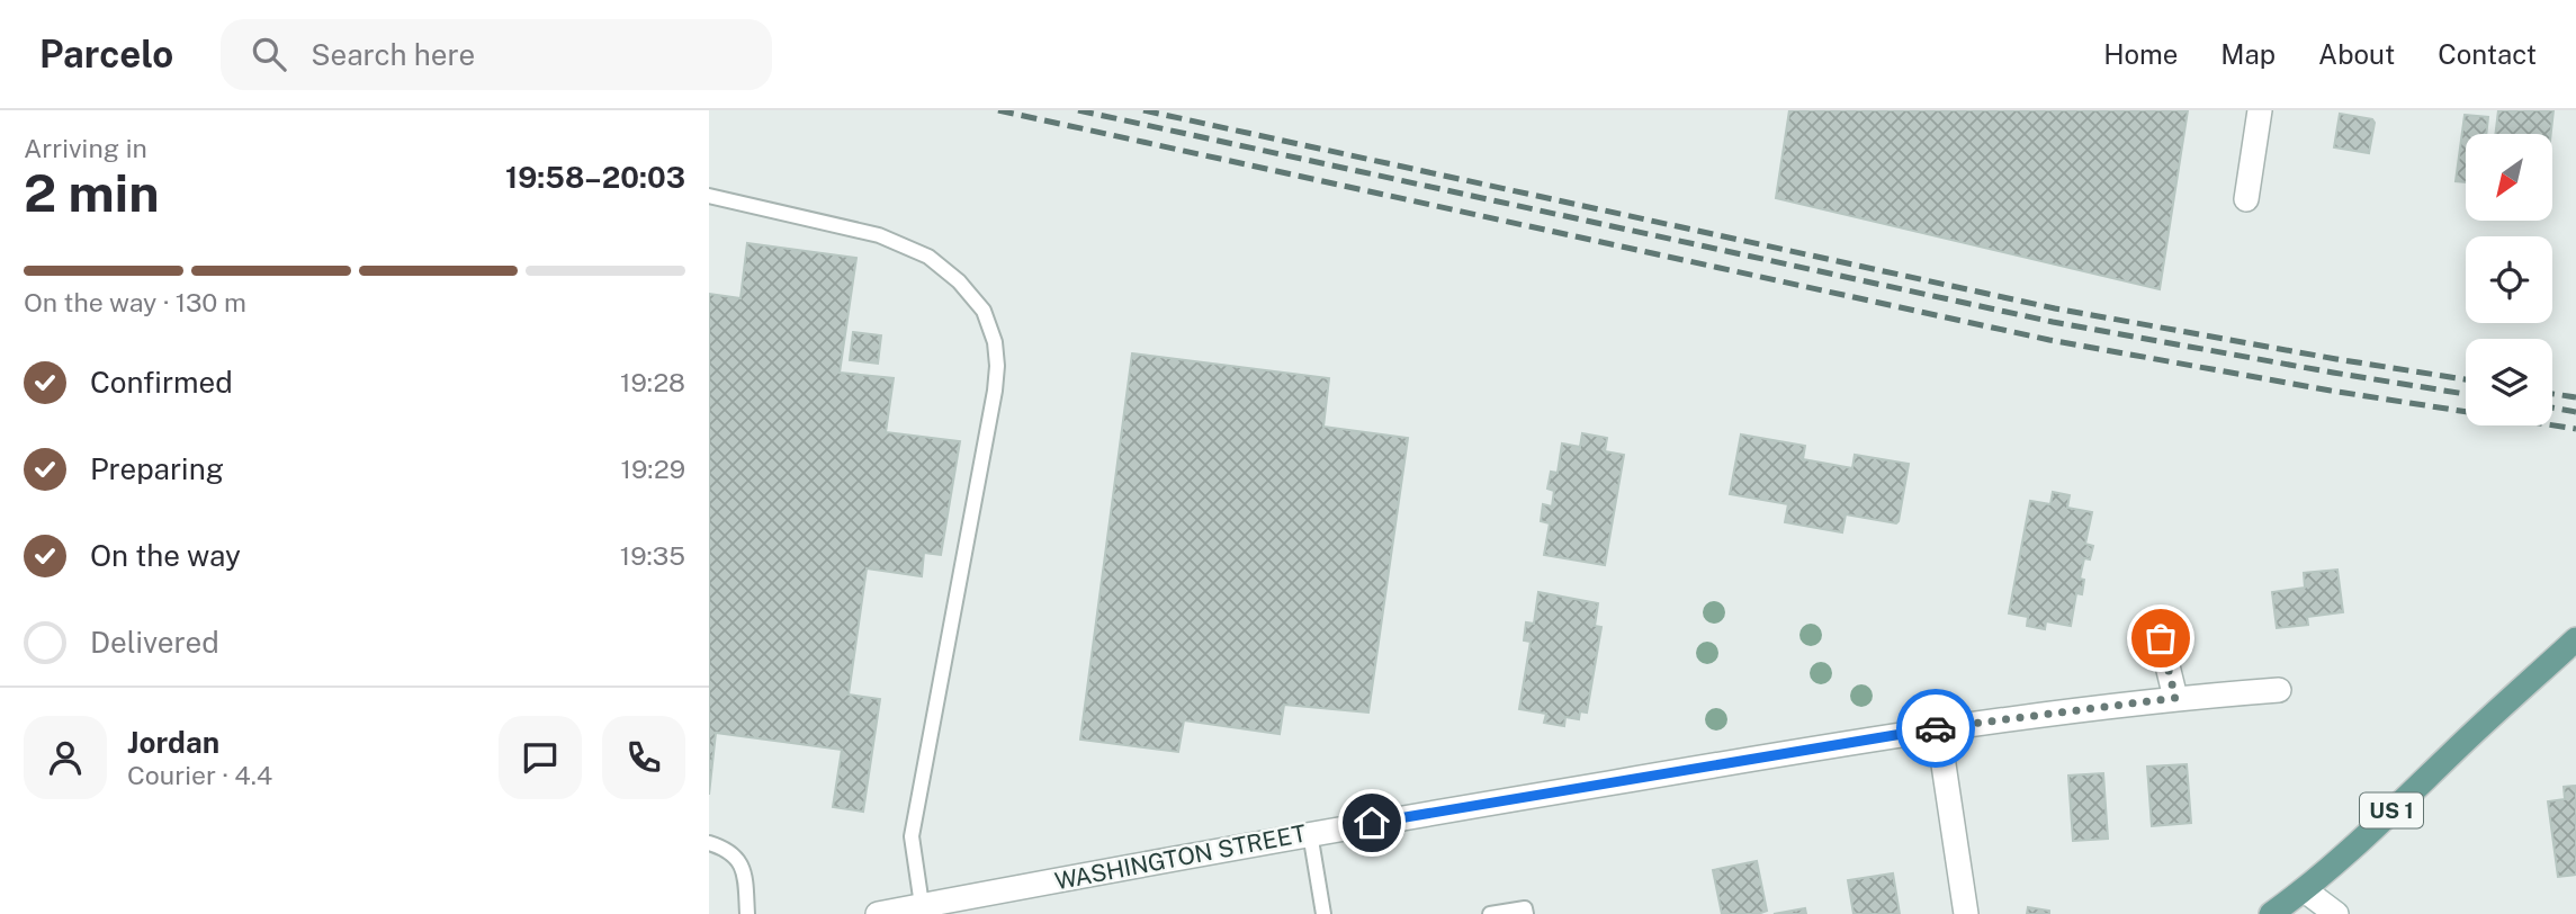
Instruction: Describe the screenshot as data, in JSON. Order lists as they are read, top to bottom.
{
  "streets": {
    "main road": ["US 1"],
    "street": ["WASHINGTON STREET"]
  },
  "north": "bottom left",
  "page": {
    "header": "Parcelo",
    "search": "Search here",
    "nav": [
      "Home",
      "Map",
      "About",
      "Contact"
    ],
    "heading": ["2 min", "Arriving in", "19:58–20:03"],
    "panel": ["Jordan", "Courier · 4.4"],
    "bar": "On the way · 130 m",
    "list": [
      ["Confirmed", "19:28"],
      ["Preparing", "19:29"],
      ["On the way", "19:35"],
      "Delivered"
    ]
  }
}
